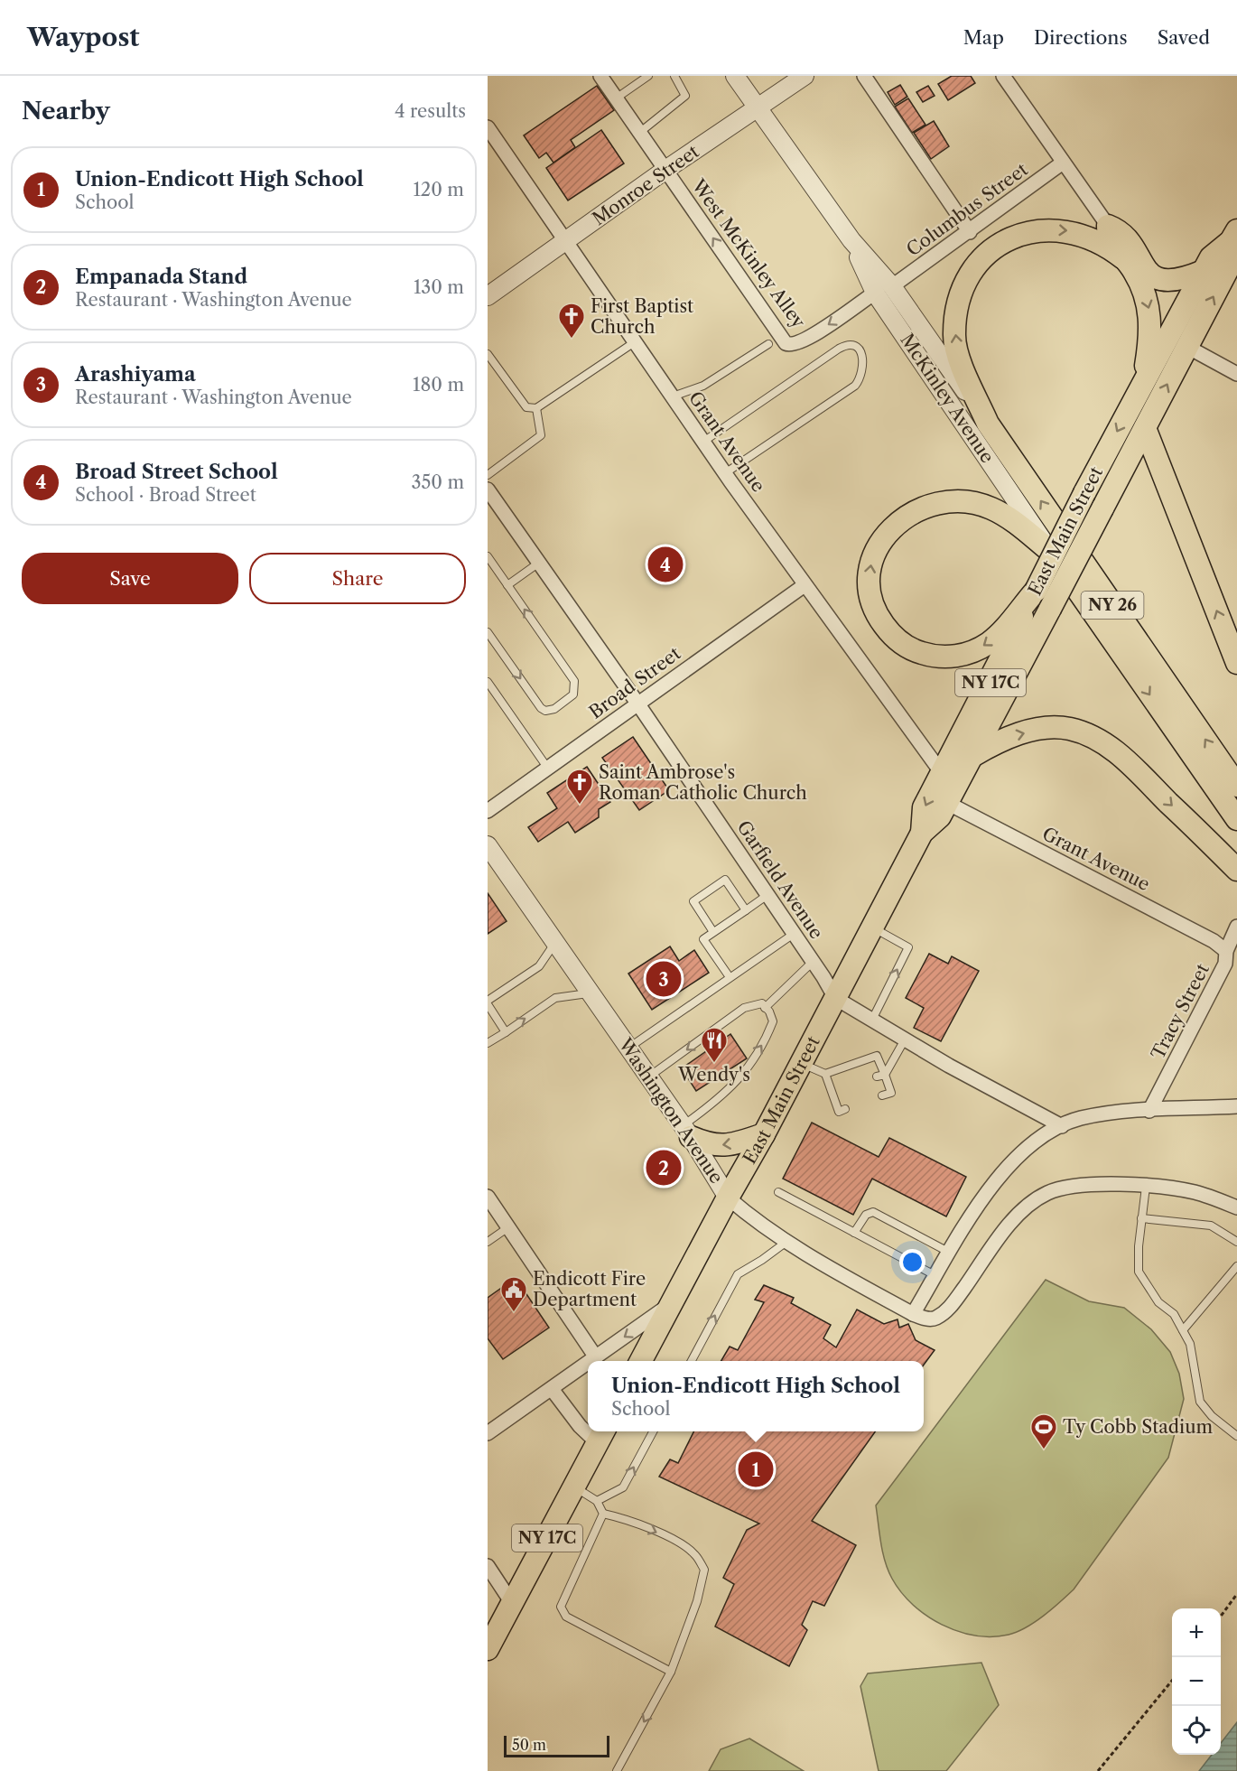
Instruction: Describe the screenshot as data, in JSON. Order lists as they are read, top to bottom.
{
  "streets": {
    "main road": ["East Main Street", "NY 26", "NY 17C"],
    "street": [
      "Monroe Street",
      "Columbus Street",
      "West McKinley Alley",
      "McKinley Avenue",
      "Grant Avenue",
      "Broad Street",
      "Garfield Avenue",
      "Tracy Street",
      "Washington Avenue"
    ]
  },
  "crossings": [
    ["Monroe Street", "West McKinley Alley"],
    ["Monroe Street", "McKinley Avenue"],
    ["Monroe Street", "Grant Avenue"],
    ["Columbus Street", "McKinley Avenue"],
    ["West McKinley Alley", "McKinley Avenue"],
    ["McKinley Avenue", "NY 26"],
    ["Grant Avenue", "East Main Street"],
    ["Grant Avenue", "Broad Street"],
    ["Grant Avenue", "Tracy Street"],
    ["East Main Street", "NY 26"],
    ["East Main Street", "Garfield Avenue"],
    ["East Main Street", "Washington Avenue"],
    ["Broad Street", "Garfield Avenue"]
  ],
  "places": {
    "church": ["First Baptist Church", "Saint Ambrose's Roman Catholic Church"],
    "restaurant": ["Wendy's"],
    "public building": ["Endicott Fire Department"],
    "sports": ["Ty Cobb Stadium"]
  },
  "scale_bar": "50 m",
  "page": {
    "header": "Waypost",
    "nav": ["Map", "Directions", "Saved"],
    "heading": ["Nearby", "4 results"],
    "list": [
      {
        "mark": "1",
        "name": "Union-Endicott High School",
        "note": "School",
        "value": "120 m"
      },
      {
        "mark": "2",
        "name": "Empanada Stand",
        "note": "Restaurant · Washington Avenue",
        "value": "130 m"
      },
      {
        "mark": "3",
        "name": "Arashiyama",
        "note": "Restaurant · Washington Avenue",
        "value": "180 m"
      },
      {
        "mark": "4",
        "name": "Broad Street School",
        "note": "School · Broad Street",
        "value": "350 m"
      }
    ],
    "buttons": ["Save", "Share"],
    "pins": [
      "4",
      "3",
      "2",
      "1"
    ],
    "popup": ["Union-Endicott High School", "School"],
    "map_buttons": ["+", "−"],
    "scale": "50 m"
  }
}
